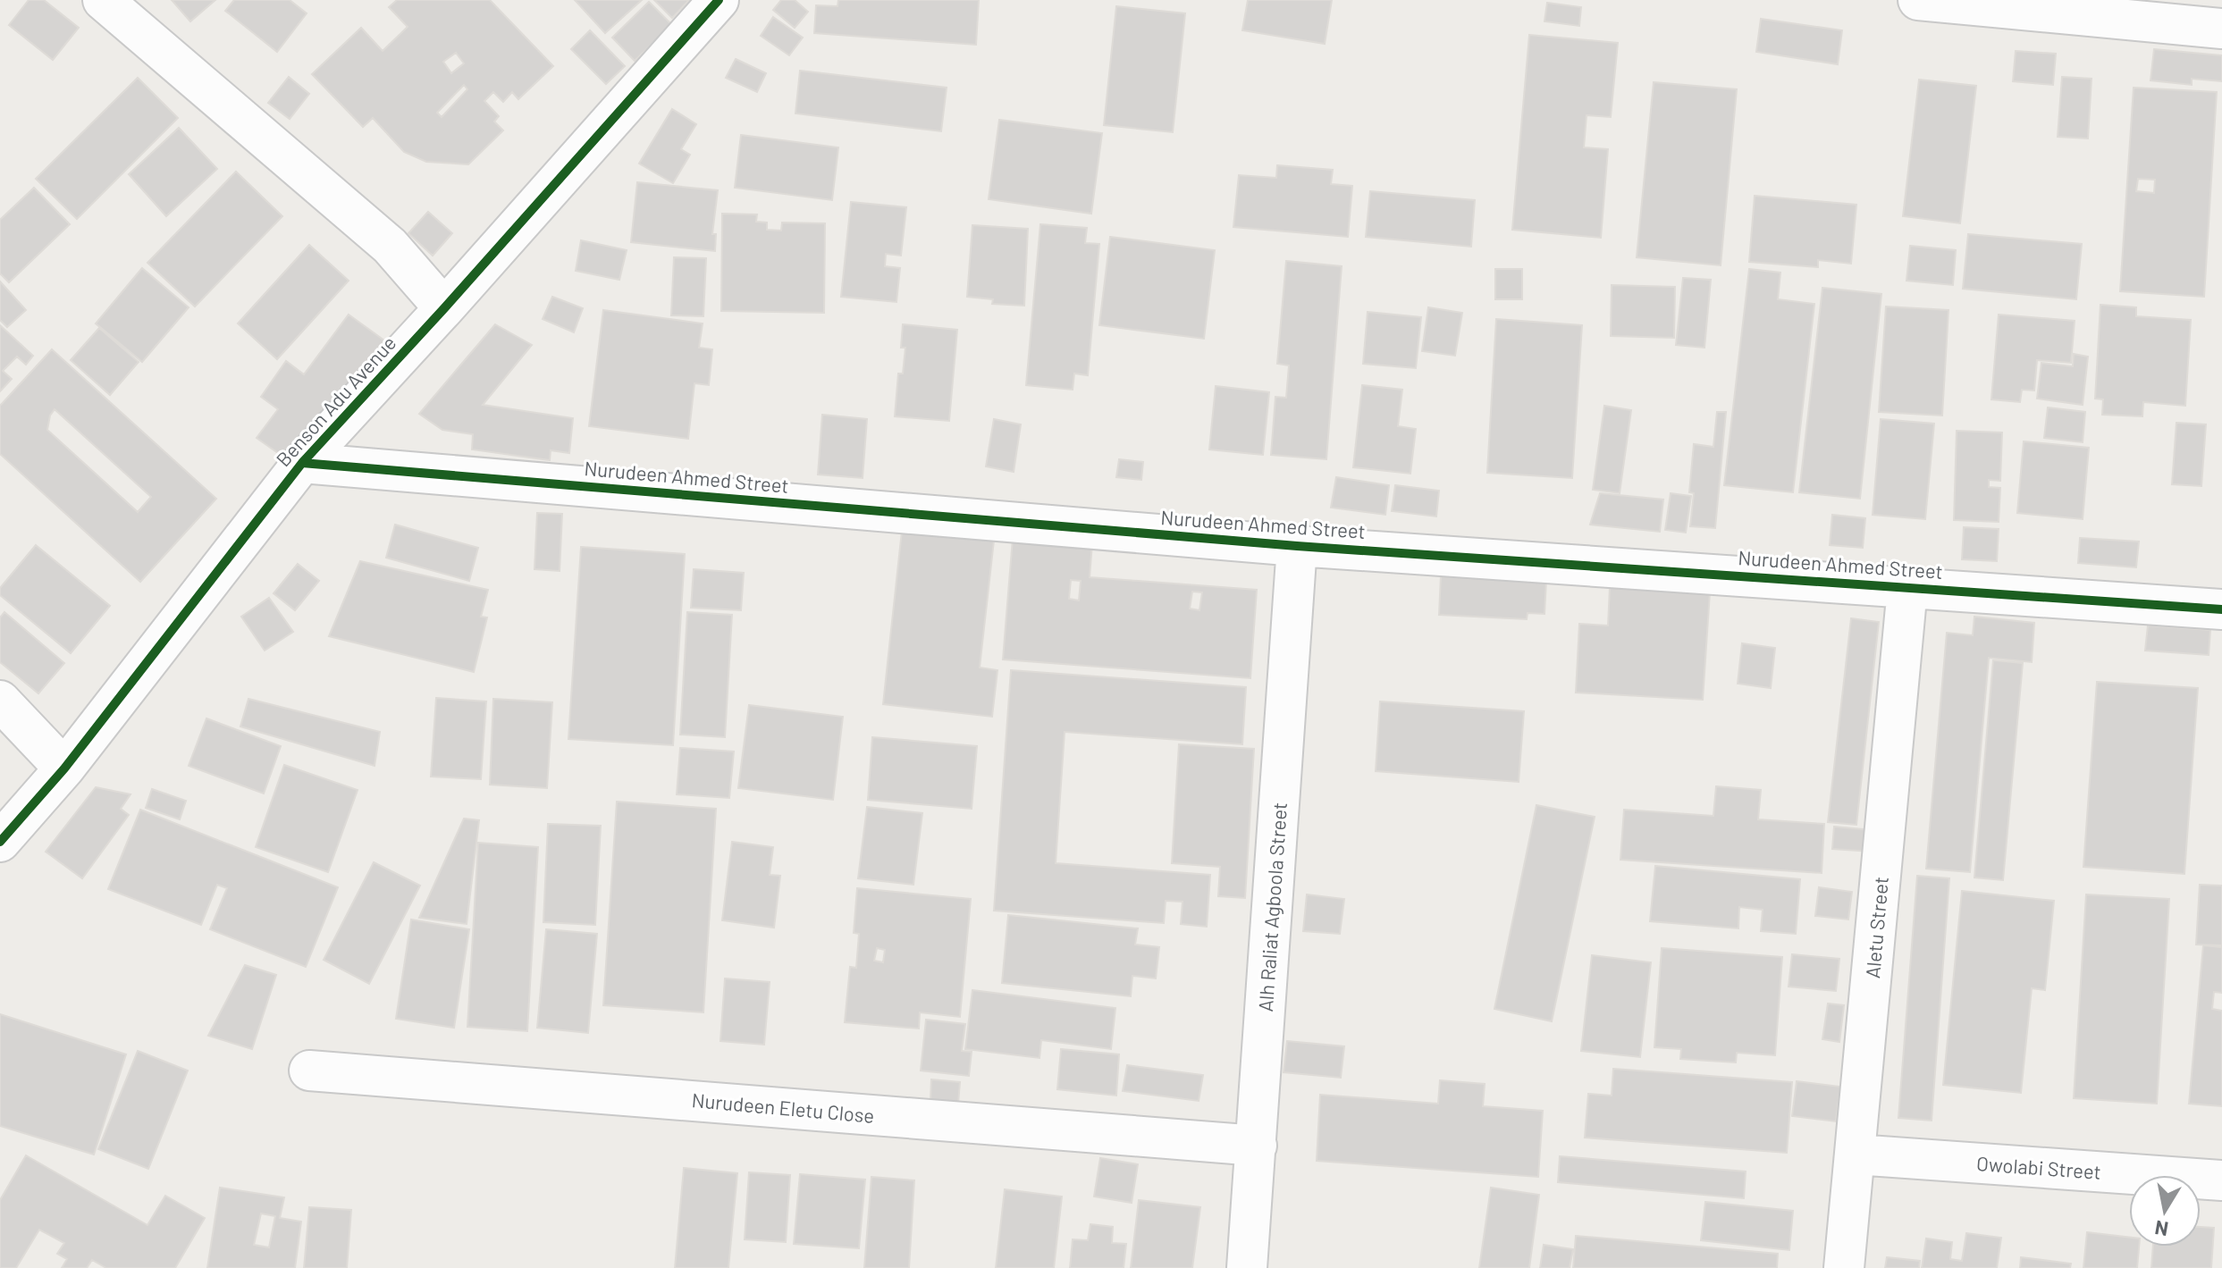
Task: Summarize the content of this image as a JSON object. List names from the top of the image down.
{
  "streets": {
    "street": [
      "Benson Adu Avenue",
      "Nurudeen Ahmed Street",
      "Alh Raliat Agboola Street",
      "Aletu Street",
      "Nurudeen Eletu Close",
      "Owolabi Street"
    ]
  },
  "crossings": [
    ["Benson Adu Avenue", "Nurudeen Ahmed Street"],
    ["Nurudeen Ahmed Street", "Alh Raliat Agboola Street"],
    ["Nurudeen Ahmed Street", "Aletu Street"],
    ["Alh Raliat Agboola Street", "Nurudeen Eletu Close"],
    ["Aletu Street", "Owolabi Street"]
  ],
  "north": "bottom"
}
